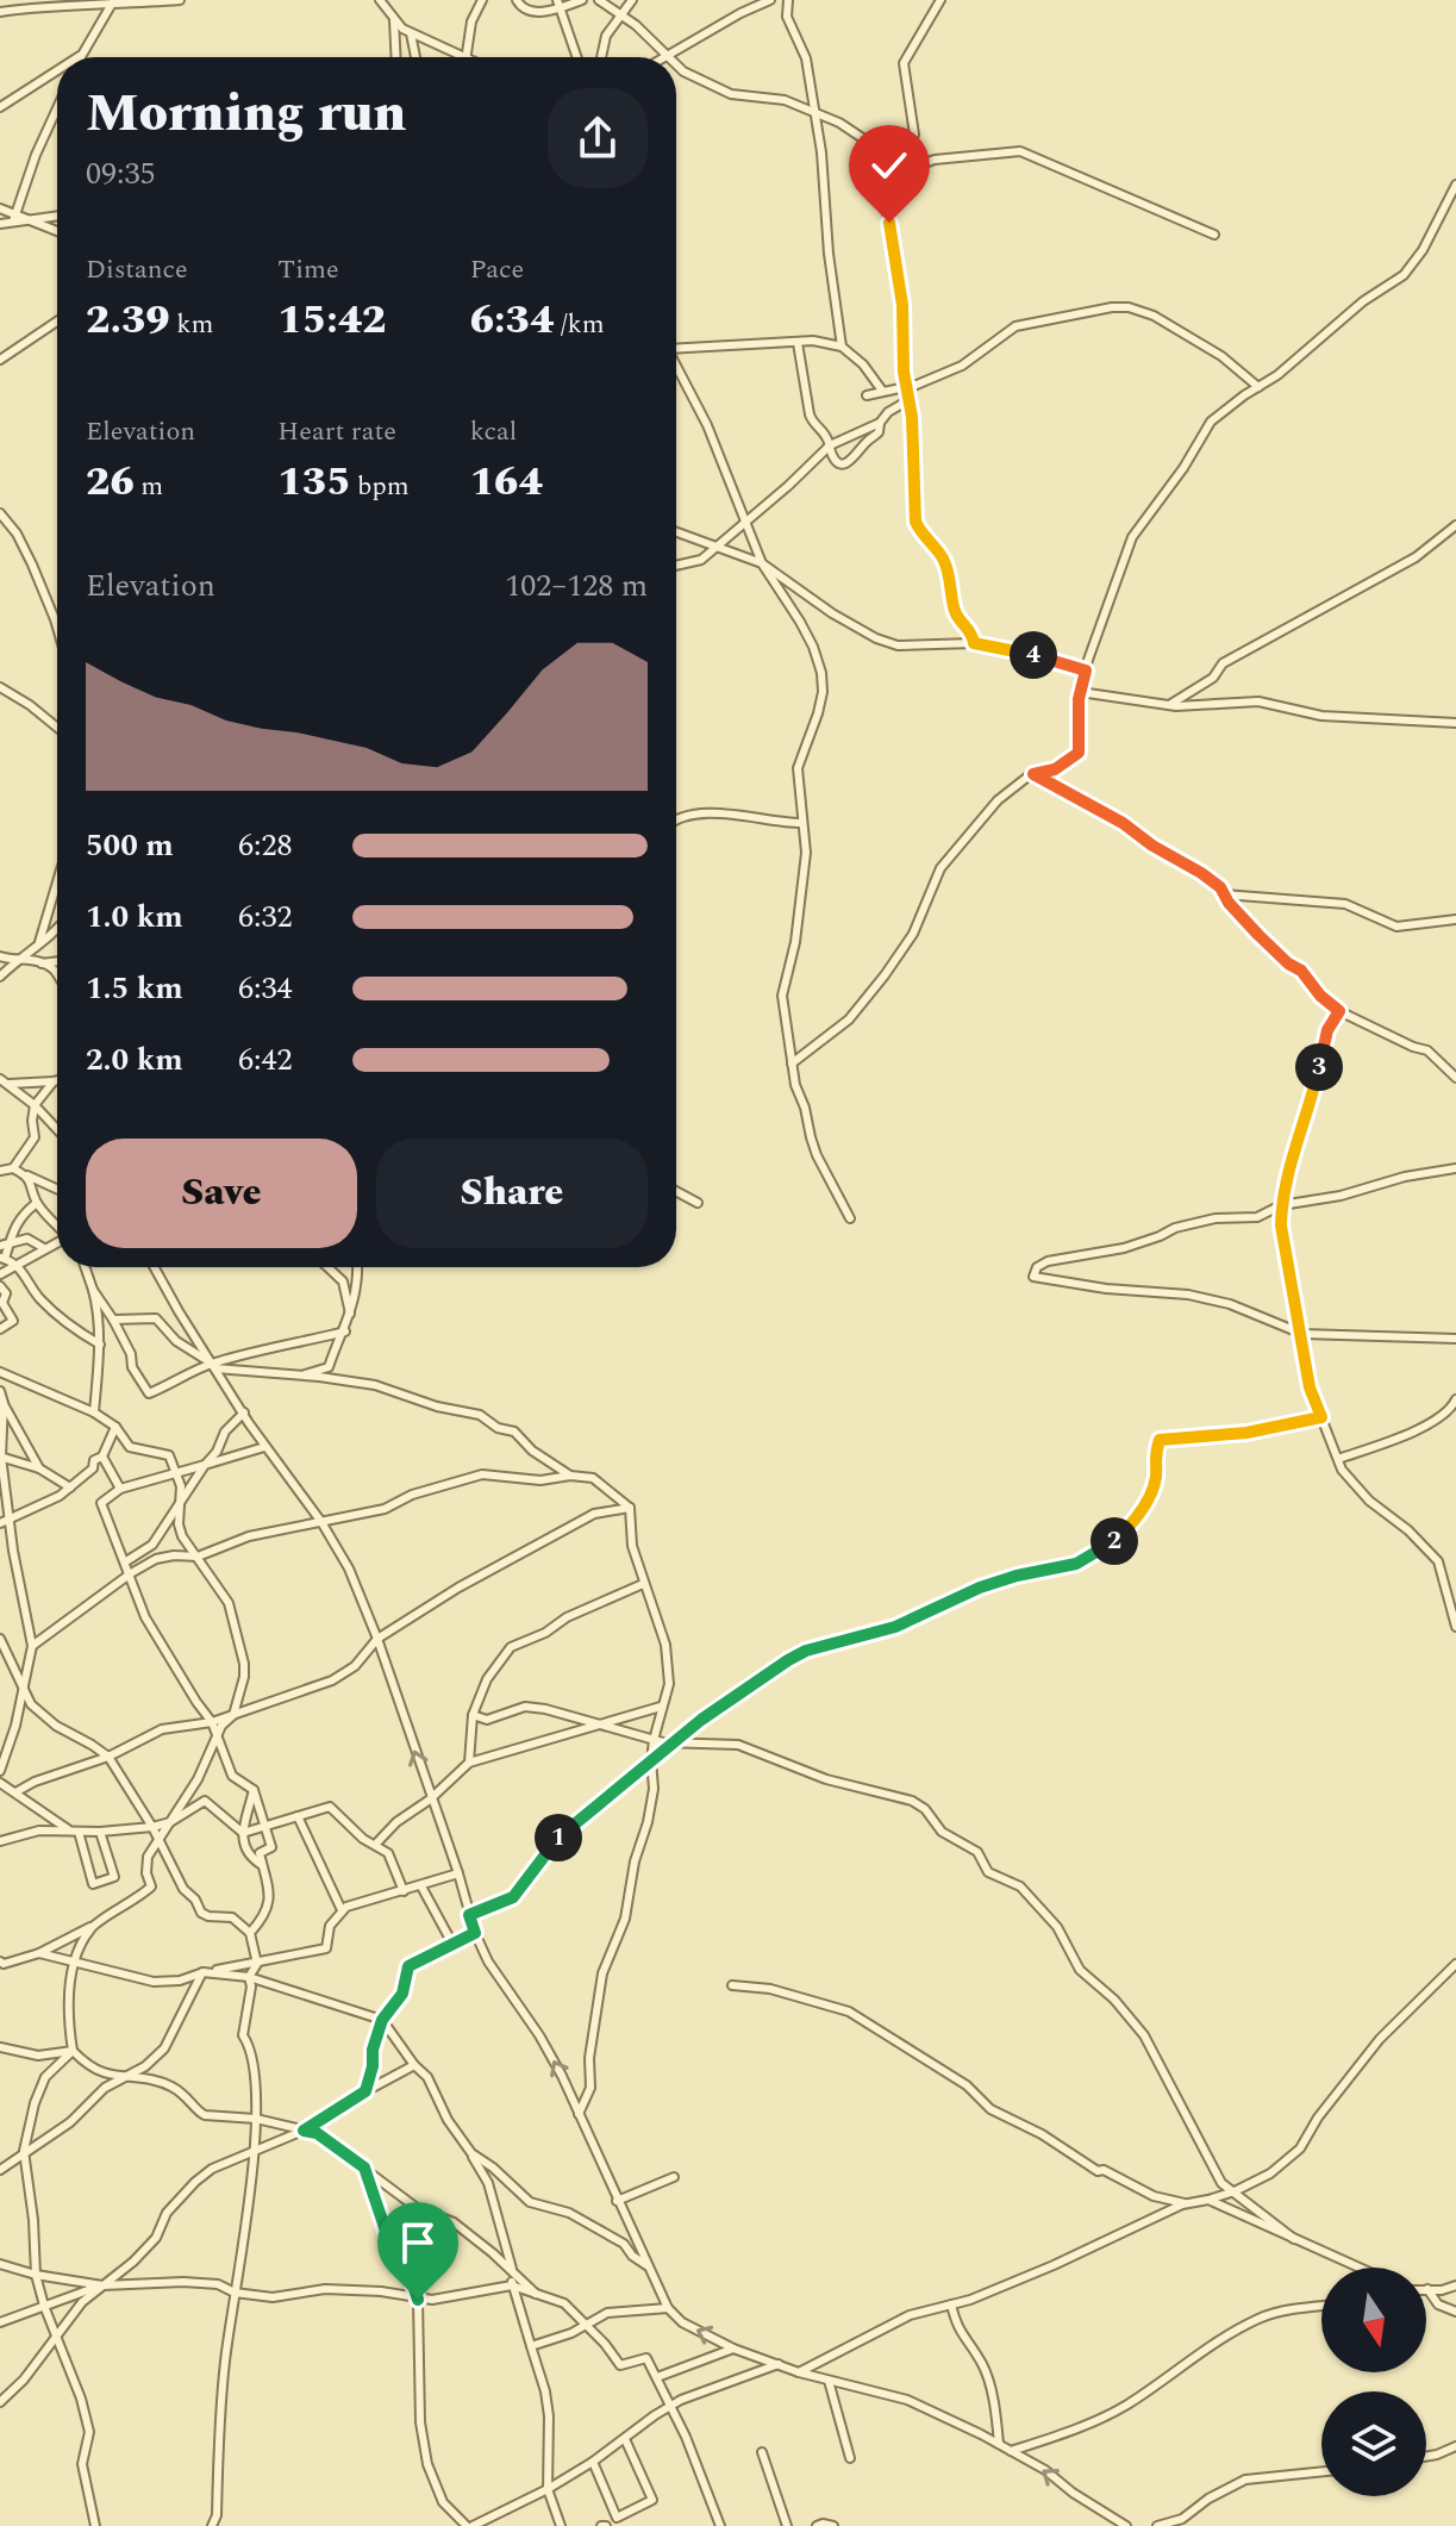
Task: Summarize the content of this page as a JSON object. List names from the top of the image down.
{
  "north": "bottom",
  "page": {
    "heading": ["Morning run", "09:35"],
    "stats": [
      ["Distance", "2.39 km"],
      ["Time", "15:42"],
      ["Pace", "6:34 /km"],
      ["Elevation", "26 m"],
      ["Heart rate", "135 bpm"],
      ["kcal", "164"]
    ],
    "chart": ["Elevation", "102–128 m"],
    "pins": [
      "4",
      "3",
      "2",
      "1"
    ],
    "list": [
      {
        "name": "500 m",
        "note": "6:28"
      },
      {
        "name": "1.0 km",
        "note": "6:32"
      },
      {
        "name": "1.5 km",
        "note": "6:34"
      },
      {
        "name": "2.0 km",
        "note": "6:42"
      }
    ],
    "buttons": ["Save", "Share"]
  }
}
